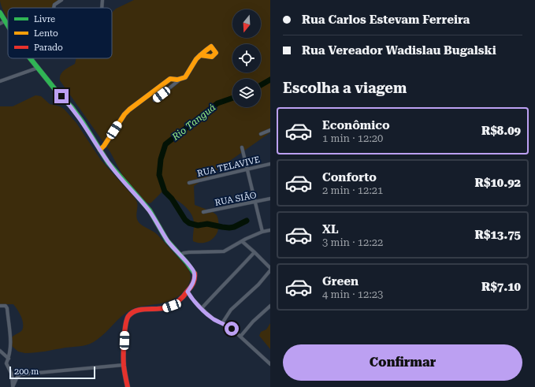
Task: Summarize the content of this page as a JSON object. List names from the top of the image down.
{
  "streets": {
    "street": ["RUA TELAVIVE", "RUA SIÃO"]
  },
  "water": ["Rio Tanguá"],
  "legend": ["Livre", "Lento", "Parado"],
  "scale_bar": "200 m",
  "north": "bottom",
  "page": {
    "banner": ["Rua Carlos Estevam Ferreira", "Rua Vereador Wadislau Bugalski"],
    "heading": "Escolha a viagem",
    "list": [
      {
        "name": "Econômico",
        "note": "1 min · 12:20",
        "value": "R$8.09"
      },
      {
        "name": "Conforto",
        "note": "2 min · 12:21",
        "value": "R$10.92"
      },
      {
        "name": "XL",
        "note": "3 min · 12:22",
        "value": "R$13.75"
      },
      {
        "name": "Green",
        "note": "4 min · 12:23",
        "value": "R$7.10"
      }
    ],
    "buttons": "Confirmar",
    "scale": "200 m"
  }
}
